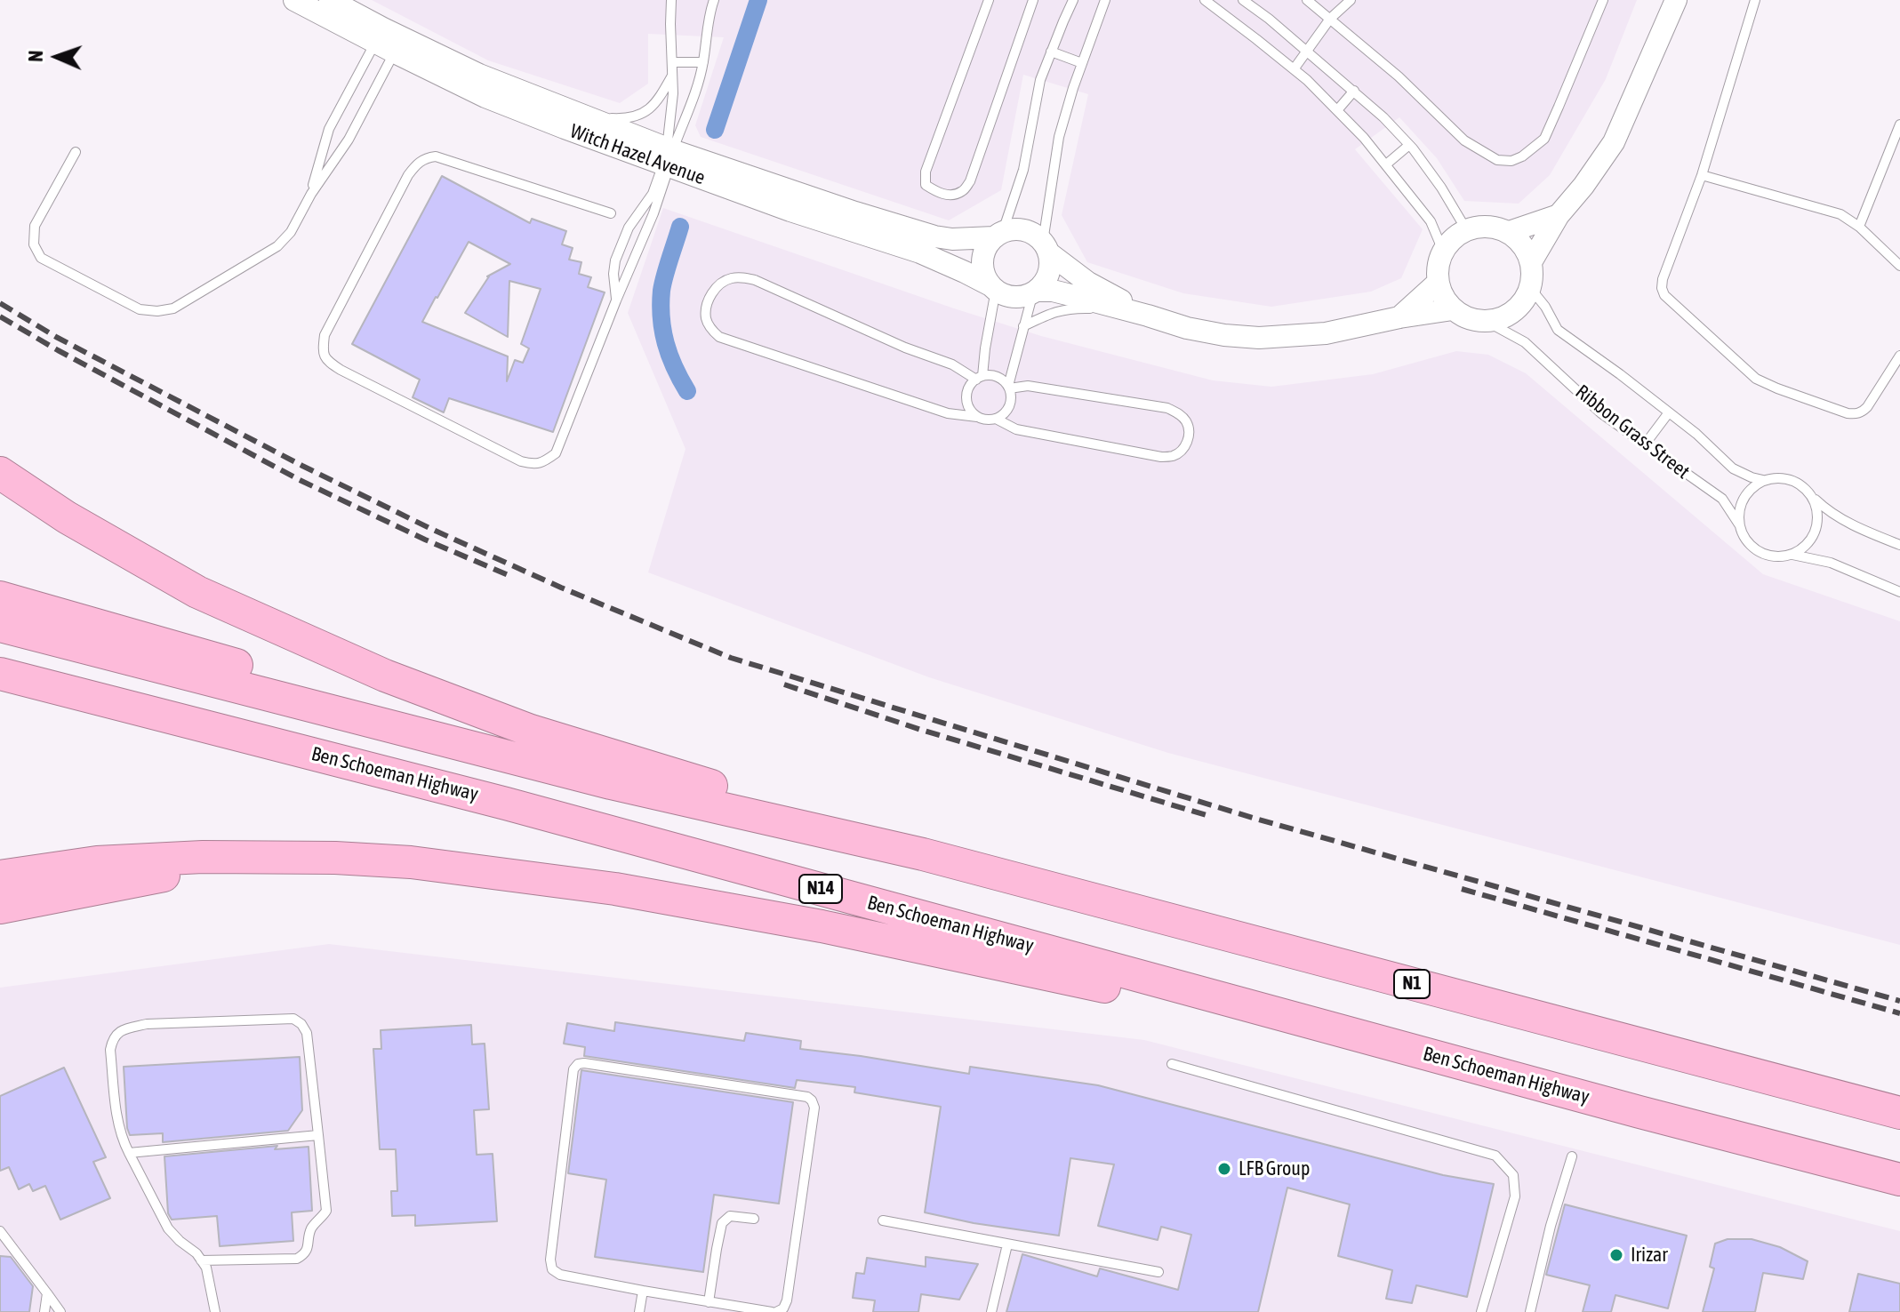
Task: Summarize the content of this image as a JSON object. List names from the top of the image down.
{
  "streets": {
    "highway": ["Ben Schoeman Highway", "N14", "N1"],
    "street": ["Witch Hazel Avenue"],
    "lane": ["Ribbon Grass Street"]
  },
  "places": ["LFB Group", "Irizar"],
  "north": "left"
}
